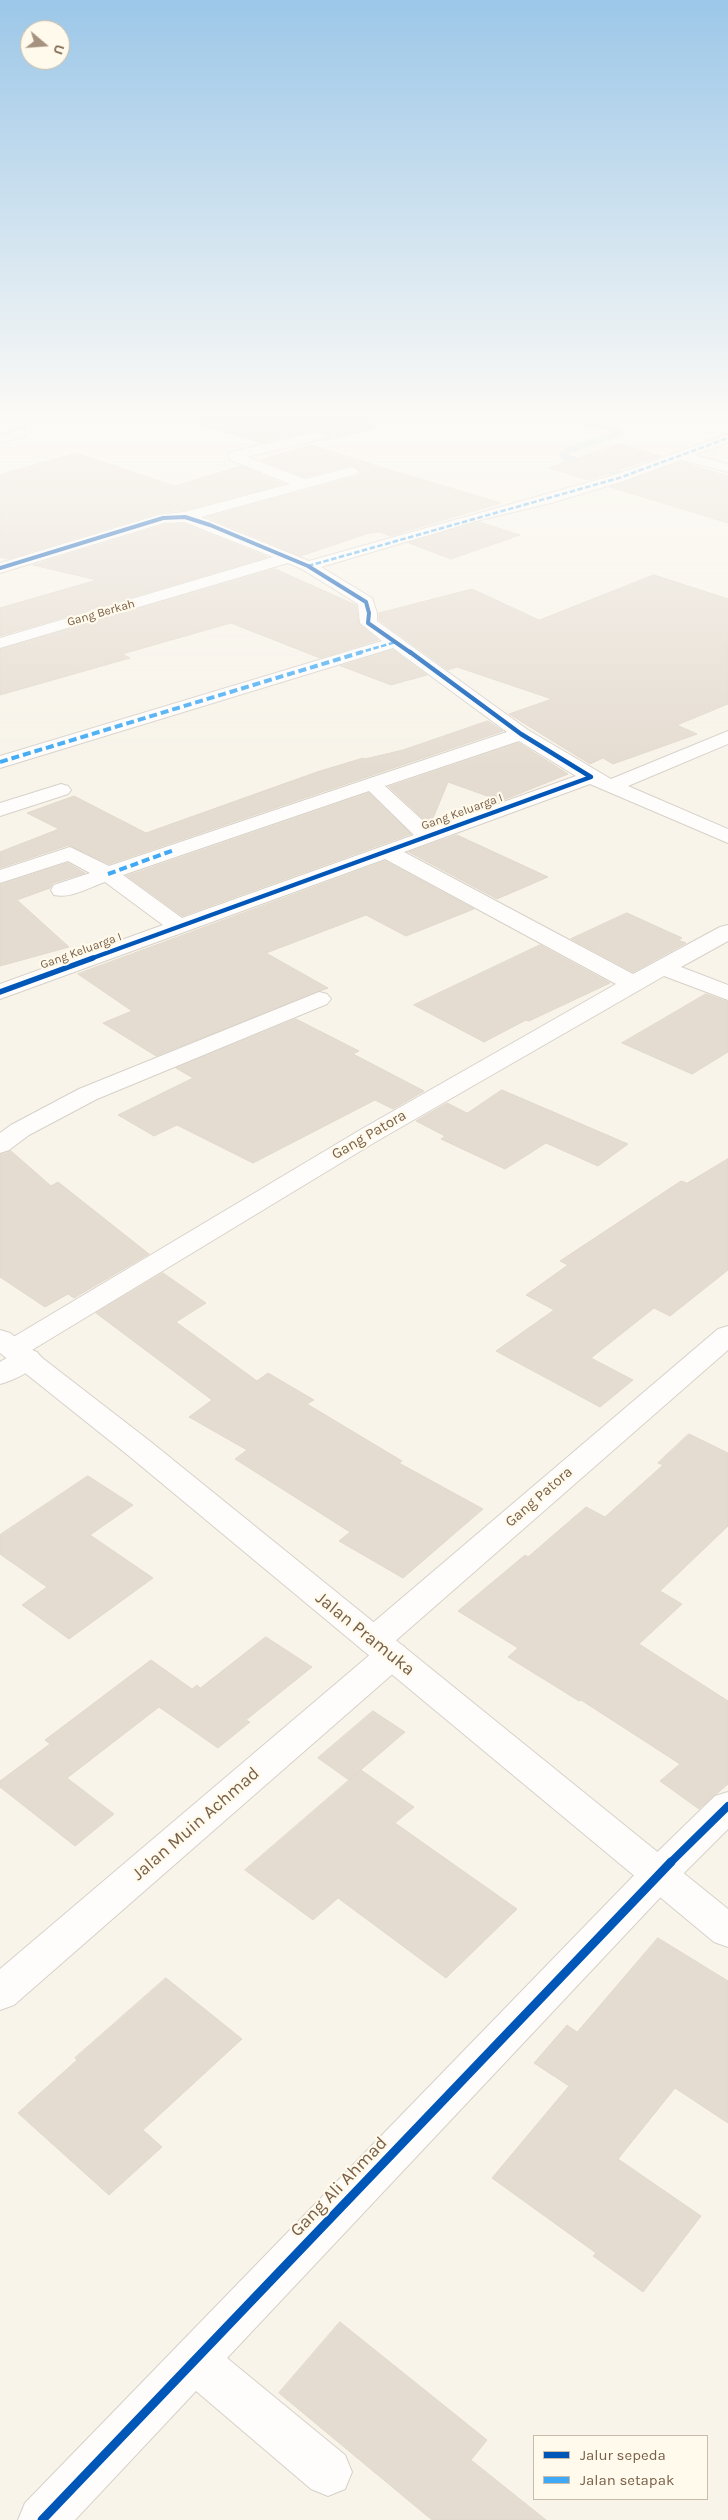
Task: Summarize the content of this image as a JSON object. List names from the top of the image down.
{
  "streets": {
    "street": [
      "Gang Berkah",
      "Gang Keluarga I",
      "Gang Patora",
      "Jalan Pramuka",
      "Jalan Muin Achmad",
      "Gang Ali Ahmad"
    ]
  },
  "crossings": [
    ["Gang Patora", "Jalan Pramuka"],
    ["Gang Patora", "Jalan Muin Achmad"],
    ["Jalan Pramuka", "Jalan Muin Achmad"],
    ["Jalan Pramuka", "Gang Ali Ahmad"]
  ],
  "legend": ["Jalur sepeda", "Jalan setapak"],
  "north": "right"
}
